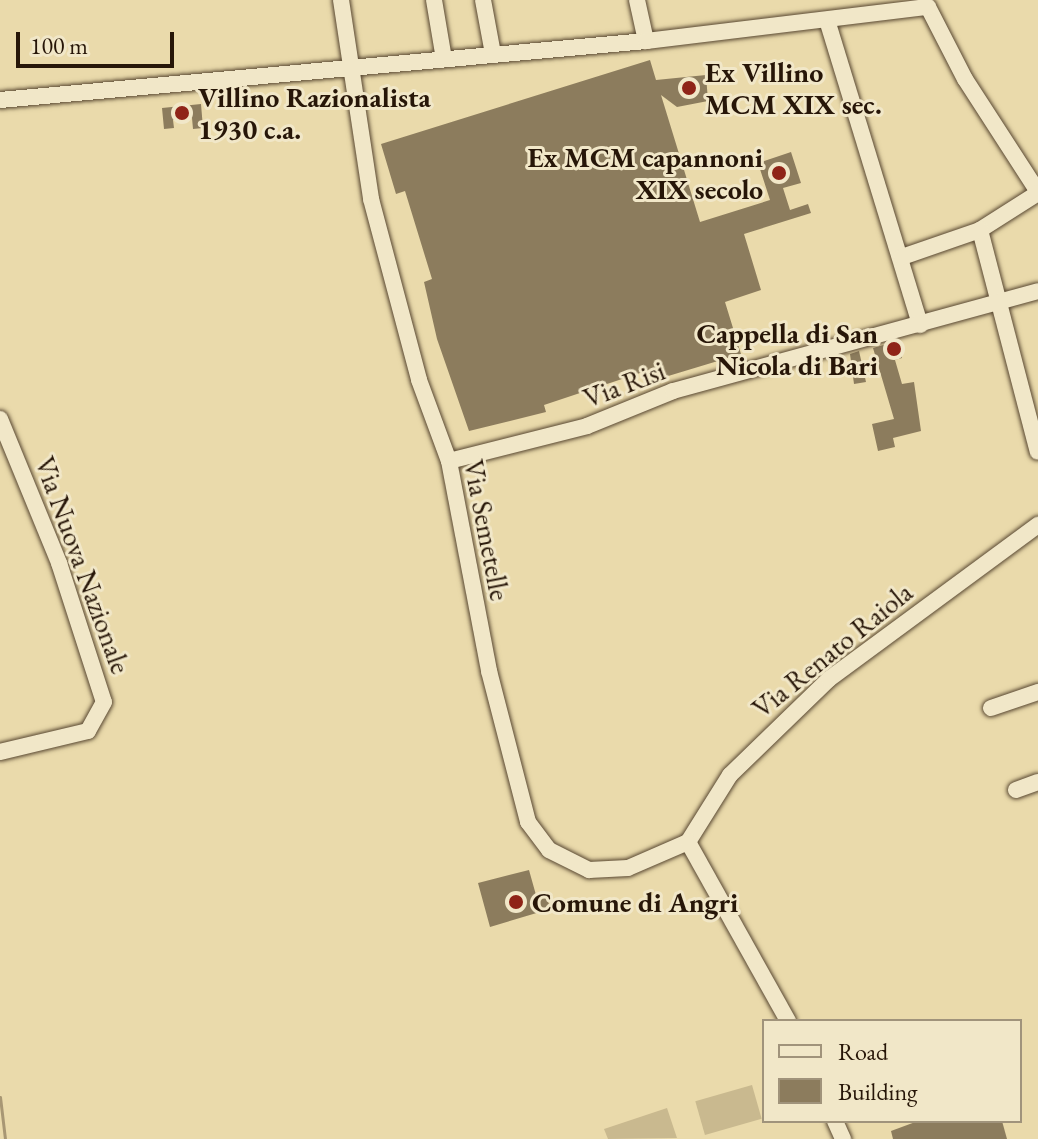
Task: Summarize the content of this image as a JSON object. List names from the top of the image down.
{
  "streets": {
    "street": [
      "Via Risi",
      "Via Semetelle",
      "Via Nuova Nazionale",
      "Via Renato Raiola"
    ]
  },
  "crossings": [
    ["Via Risi", "Via Semetelle"],
    ["Via Semetelle", "Via Renato Raiola"]
  ],
  "places": [
    "Ex Villino MCM XIX sec.",
    "Villino Razionalista 1930 c.a.",
    "Ex MCM capannoni XIX secolo",
    "Cappella di San Nicola di Bari",
    "Comune di Angri"
  ],
  "legend": ["Road", "Building"],
  "scale_bar": "100 m"
}
